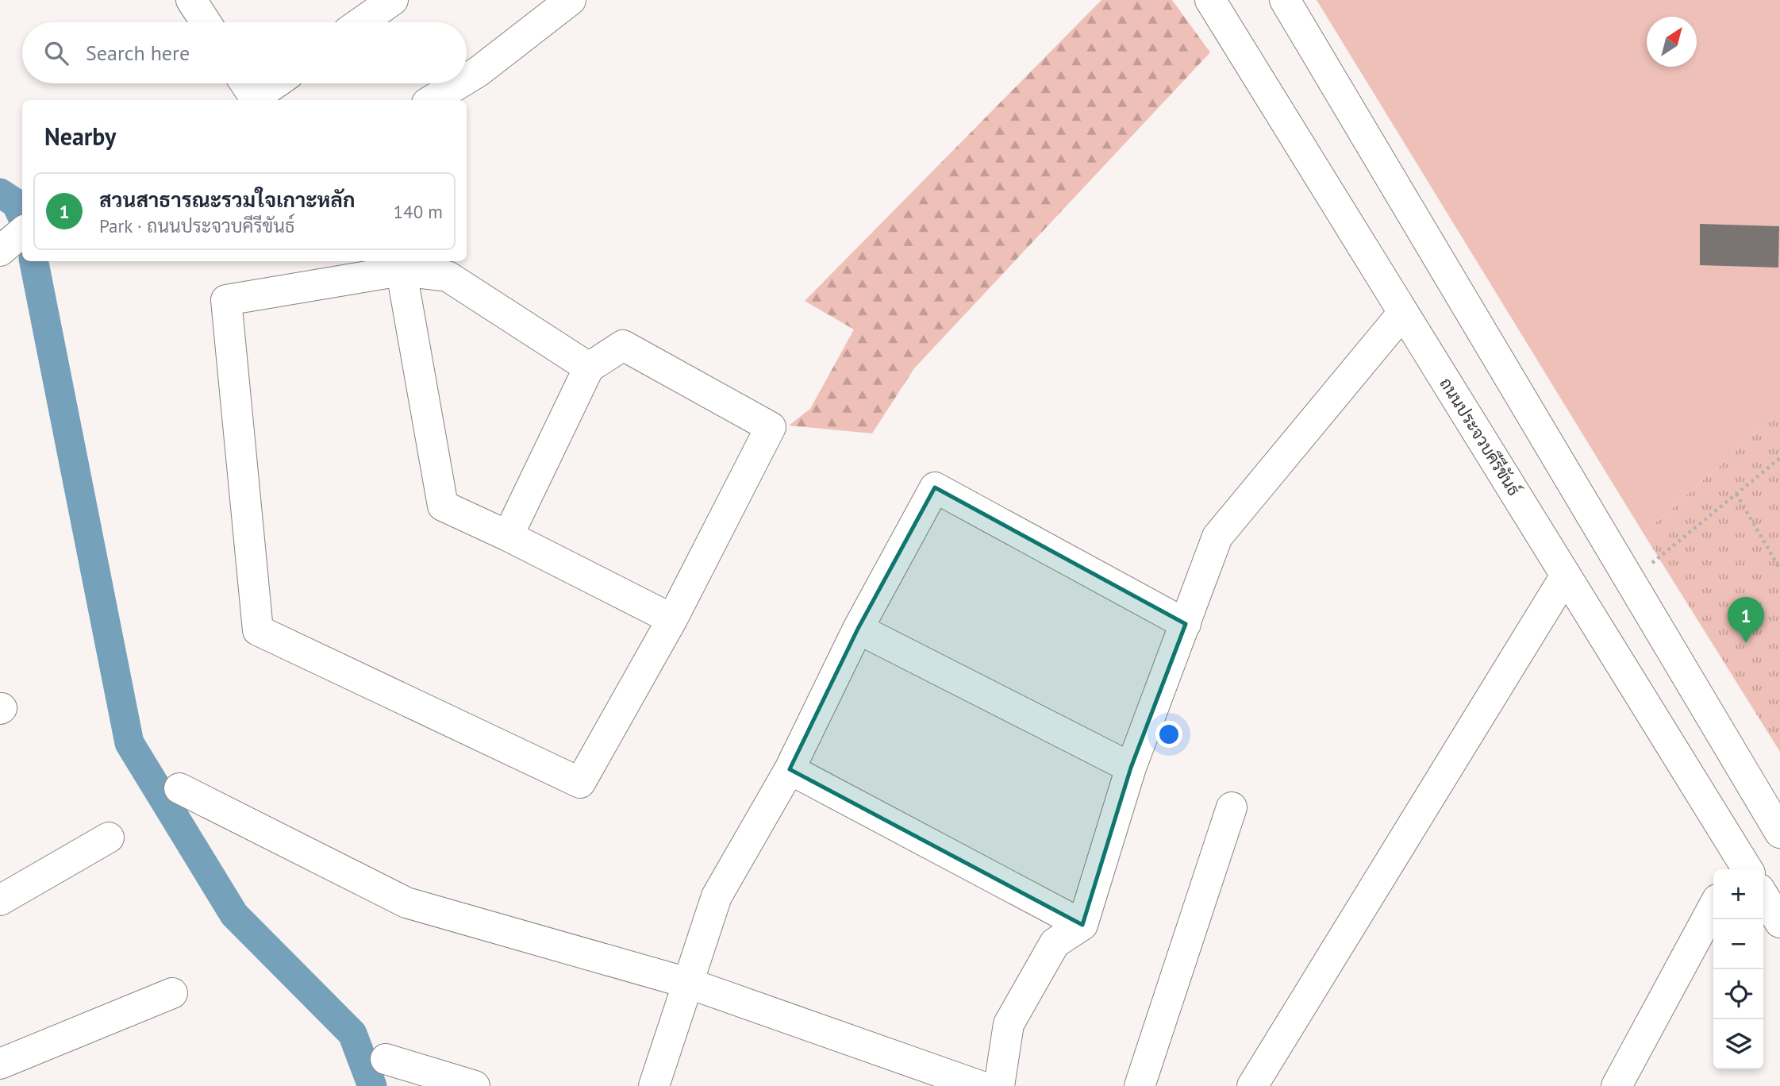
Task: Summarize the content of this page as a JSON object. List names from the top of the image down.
{
  "streets": {
    "street": ["ถนนประจวบคีรีขันธ์"]
  },
  "north": "top right",
  "page": {
    "search": "Search here",
    "heading": "Nearby",
    "list": [
      {
        "mark": "1",
        "name": "สวนสาธารณะรวมใจเกาะหลัก",
        "note": "Park · ถนนประจวบคีรีขันธ์",
        "value": "140 m"
      }
    ],
    "pins": "1",
    "map_buttons": ["+", "−"]
  }
}
